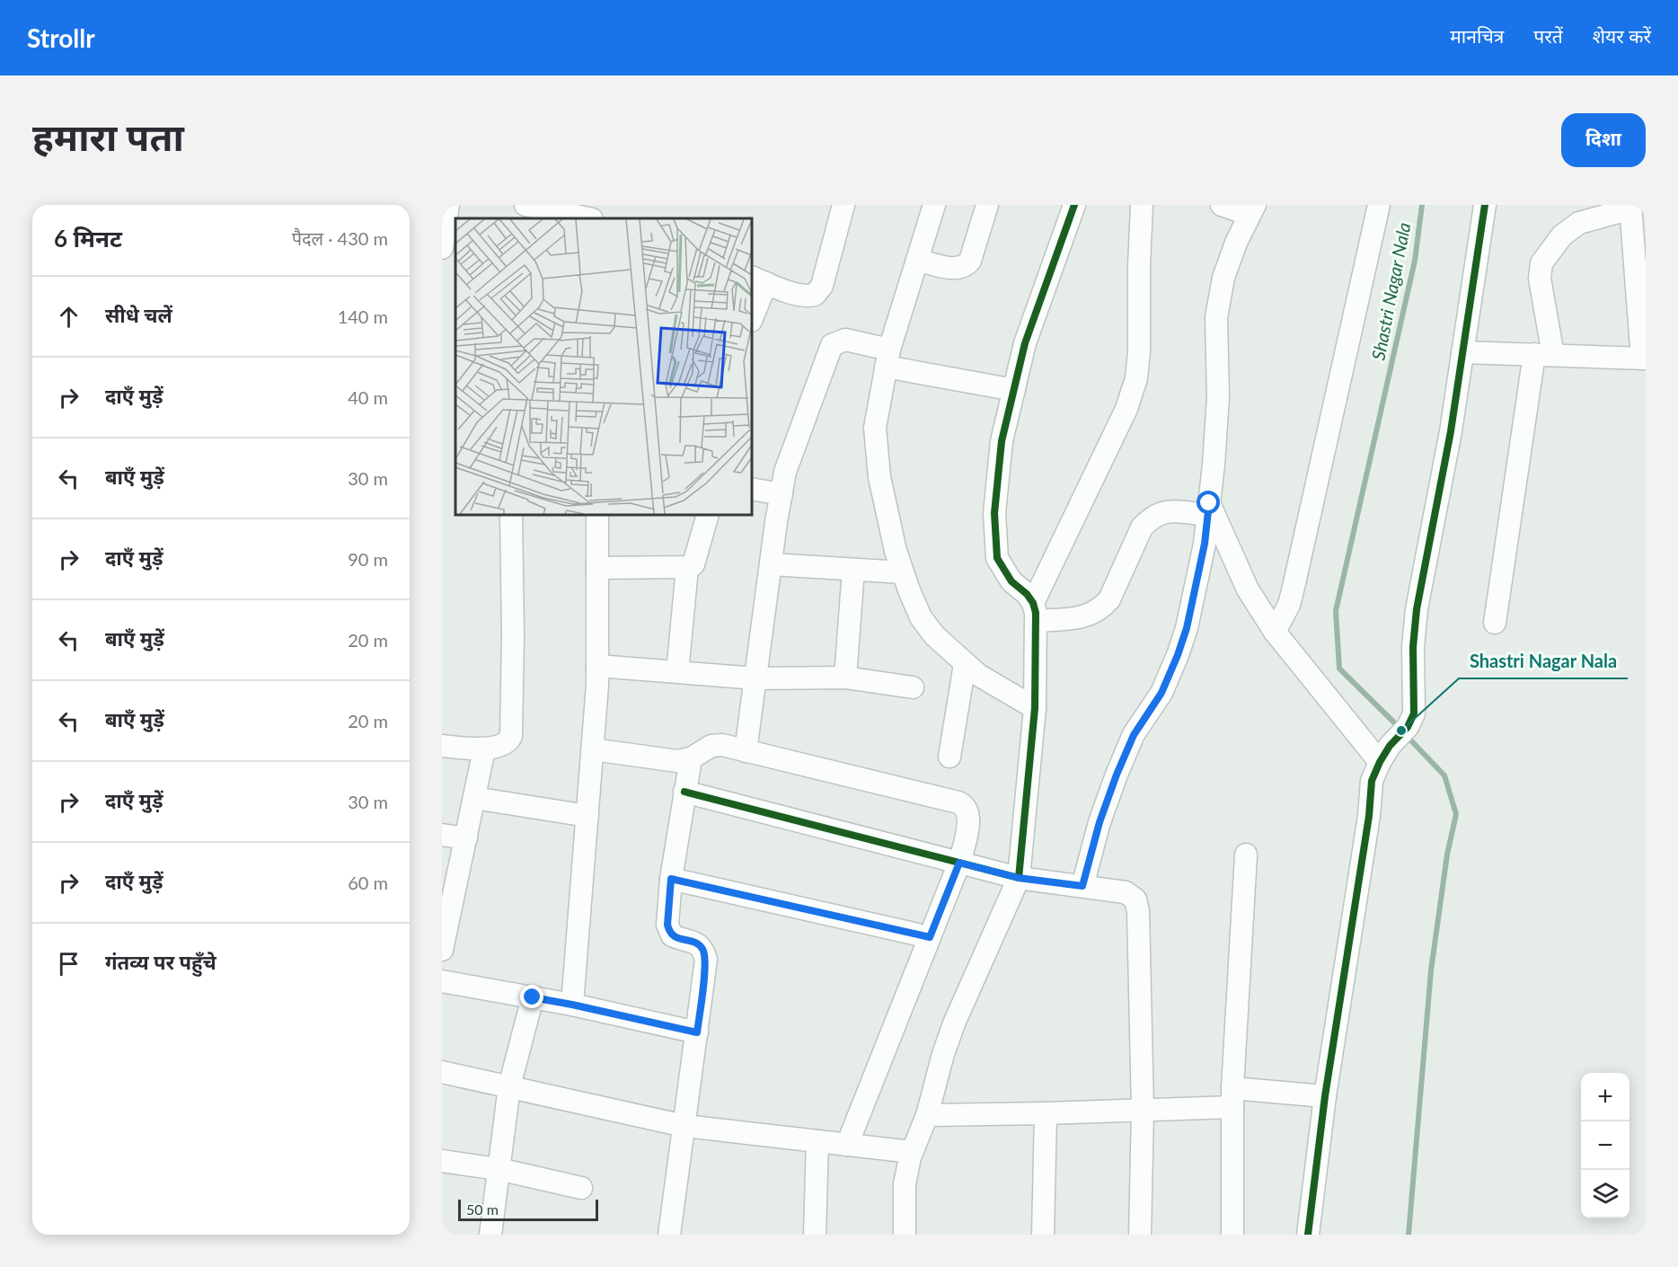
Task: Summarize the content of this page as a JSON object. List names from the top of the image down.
{
  "water": ["Shastri Nagar Nala"],
  "places": ["Shastri Nagar Nala"],
  "scale_bar": "50 m",
  "page": {
    "header": "Strollr",
    "nav": ["मानचित्र", "परतें", "शेयर करें"],
    "buttons": "दिशा",
    "title": "हमारा पता",
    "heading": ["6 मिनट", "पैदल · 430 m"],
    "list": [
      ["सीधे चलें", "140 m"],
      ["दाएँ मुड़ें", "40 m"],
      ["बाएँ मुड़ें", "30 m"],
      ["दाएँ मुड़ें", "90 m"],
      ["बाएँ मुड़ें", "20 m"],
      ["बाएँ मुड़ें", "20 m"],
      ["दाएँ मुड़ें", "30 m"],
      ["दाएँ मुड़ें", "60 m"],
      "गंतव्य पर पहुँचे"
    ],
    "map_buttons": ["+", "−"],
    "scale": "50 m"
  }
}
